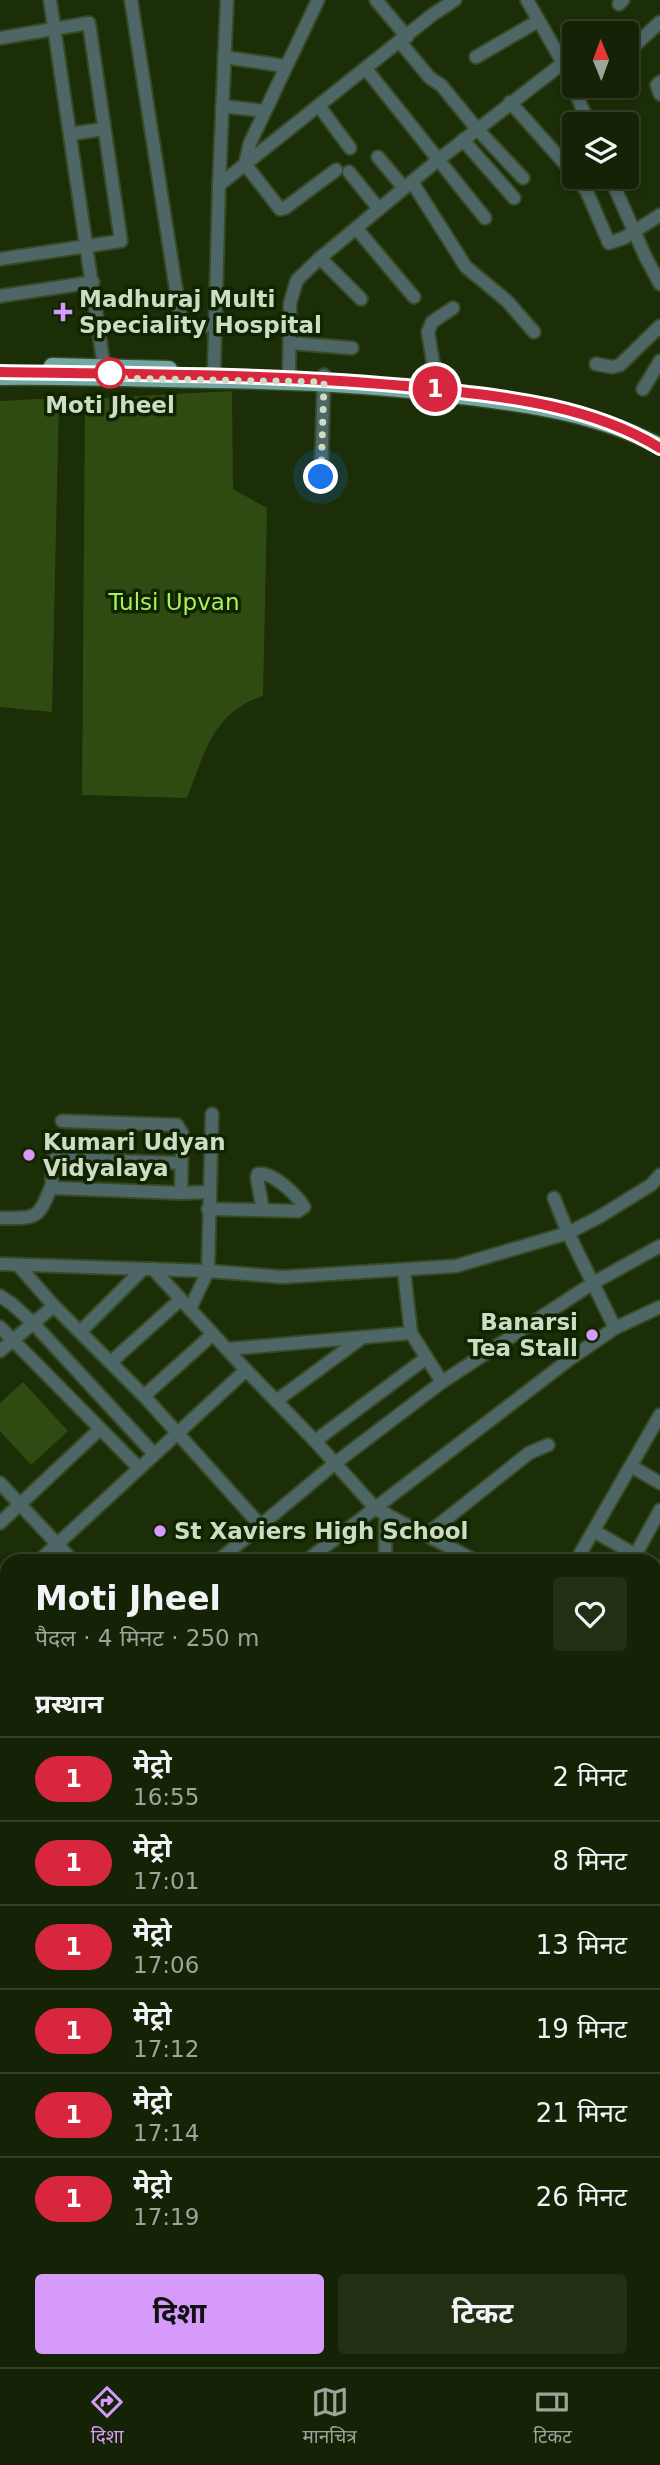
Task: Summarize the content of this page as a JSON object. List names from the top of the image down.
{
  "parks": ["Tulsi Upvan"],
  "places": {
    "health": ["Madhuraj Multi Speciality Hospital"],
    "other": [
      "Moti Jheel",
      "Kumari Udyan Vidyalaya",
      "Banarsi Tea Stall",
      "St Xaviers High School"
    ]
  },
  "lines": ["metro line 1"],
  "north": "top",
  "page": {
    "on_map": "1",
    "heading": [
      ["Moti Jheel", "पैदल · 4 मिनट · 250 m"],
      "प्रस्थान"
    ],
    "list": [
      {
        "mark": "1",
        "name": "मेट्रो",
        "note": "16:55",
        "value": "2 मिनट"
      },
      {
        "mark": "1",
        "name": "मेट्रो",
        "note": "17:01",
        "value": "8 मिनट"
      },
      {
        "mark": "1",
        "name": "मेट्रो",
        "note": "17:06",
        "value": "13 मिनट"
      },
      {
        "mark": "1",
        "name": "मेट्रो",
        "note": "17:12",
        "value": "19 मिनट"
      },
      {
        "mark": "1",
        "name": "मेट्रो",
        "note": "17:14",
        "value": "21 मिनट"
      },
      {
        "mark": "1",
        "name": "मेट्रो",
        "note": "17:19",
        "value": "26 मिनट"
      }
    ],
    "buttons": ["दिशा", "टिकट"],
    "tabs": ["दिशा", "मानचित्र", "टिकट"]
  }
}
